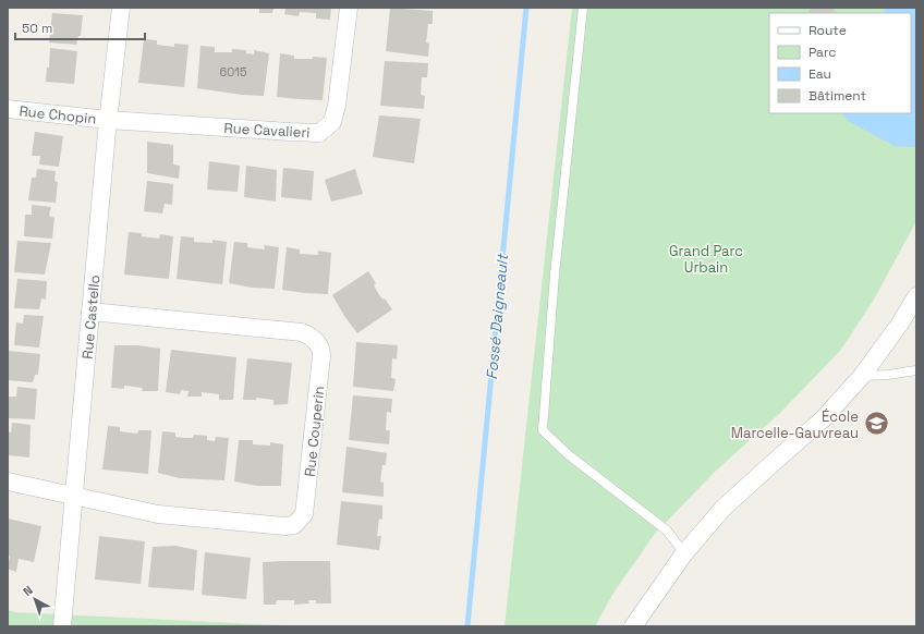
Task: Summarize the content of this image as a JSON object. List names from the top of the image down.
{
  "streets": {
    "street": [
      "Rue Chopin",
      "Rue Cavalieri",
      "Rue Castello",
      "Rue Couperin"
    ]
  },
  "crossings": [
    ["Rue Chopin", "Rue Cavalieri"],
    ["Rue Chopin", "Rue Castello"],
    ["Rue Cavalieri", "Rue Castello"],
    ["Rue Castello", "Rue Couperin"]
  ],
  "water": ["Fossé Daigneault"],
  "parks": ["Grand Parc Urbain"],
  "places": {
    "school or university": ["École Marcelle-Gauvreau"]
  },
  "house_numbers": ["6015"],
  "legend": [
    "Route",
    "Parc",
    "Eau",
    "Bâtiment"
  ],
  "scale_bar": "50 m",
  "north": "top left"
}
